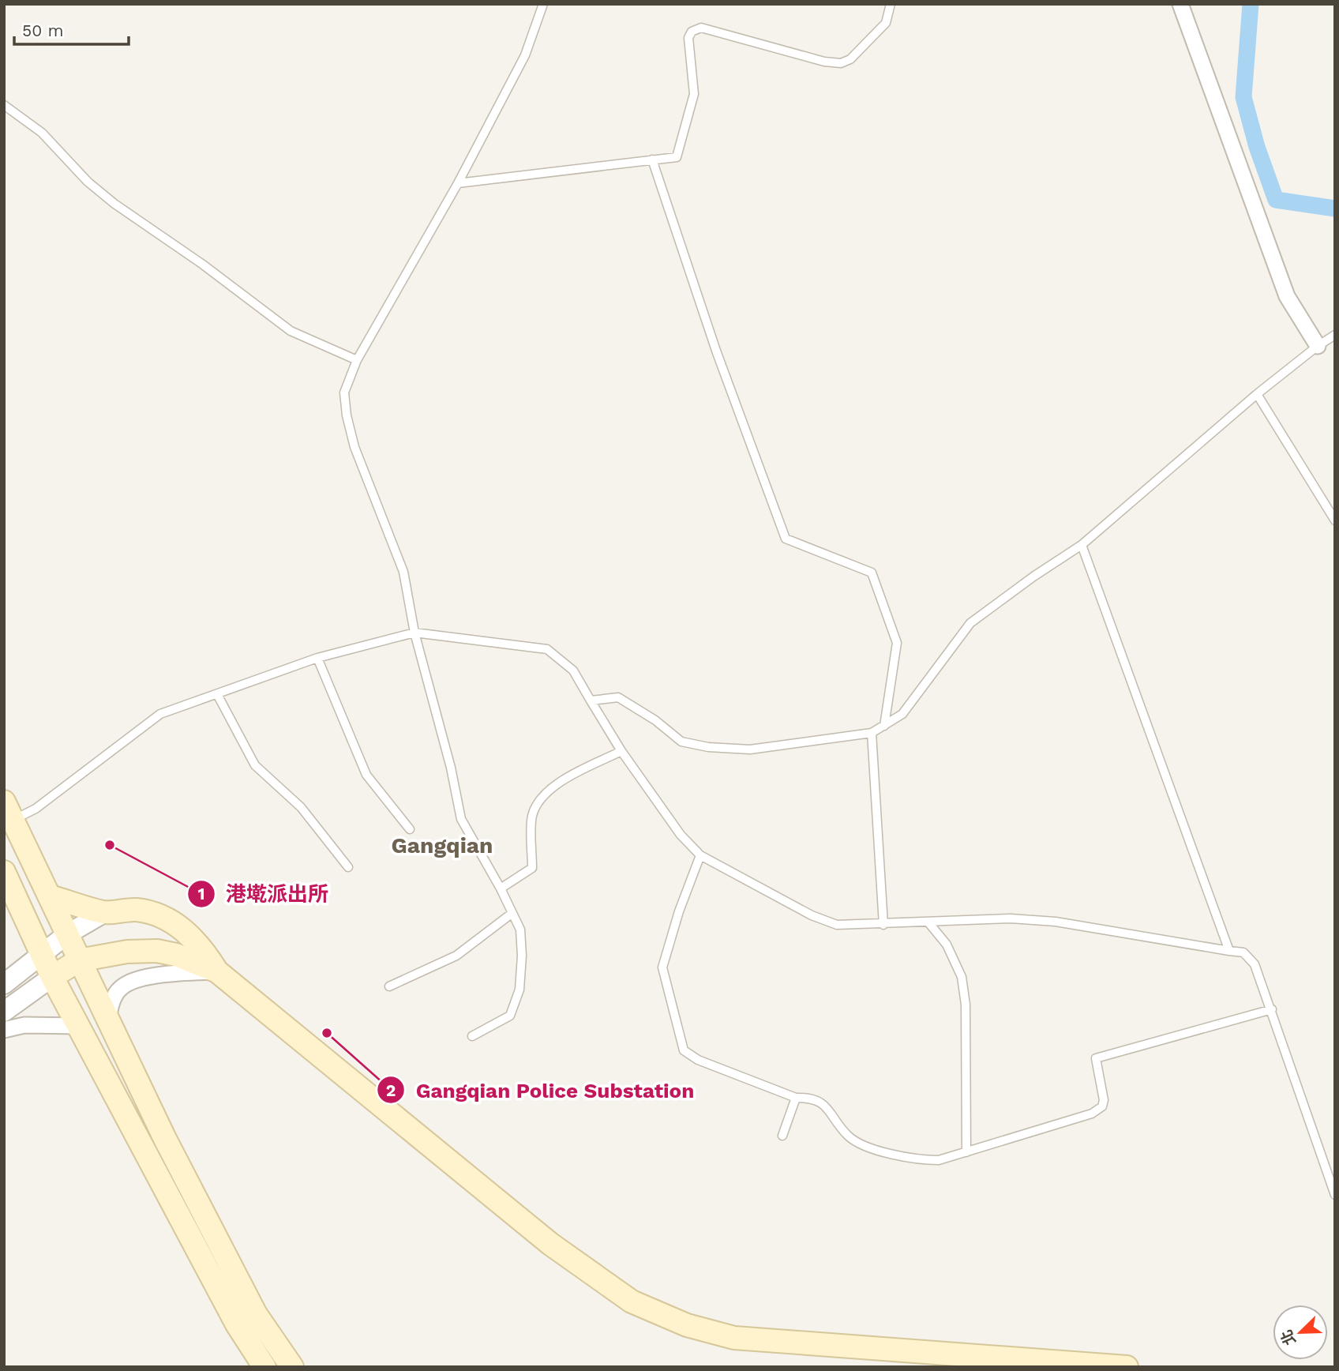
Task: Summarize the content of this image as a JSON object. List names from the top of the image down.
{
  "districts": ["Gangqian"],
  "places": ["港墘派出所", "Gangqian Police Substation"],
  "scale_bar": "50 m",
  "north": "bottom left"
}
